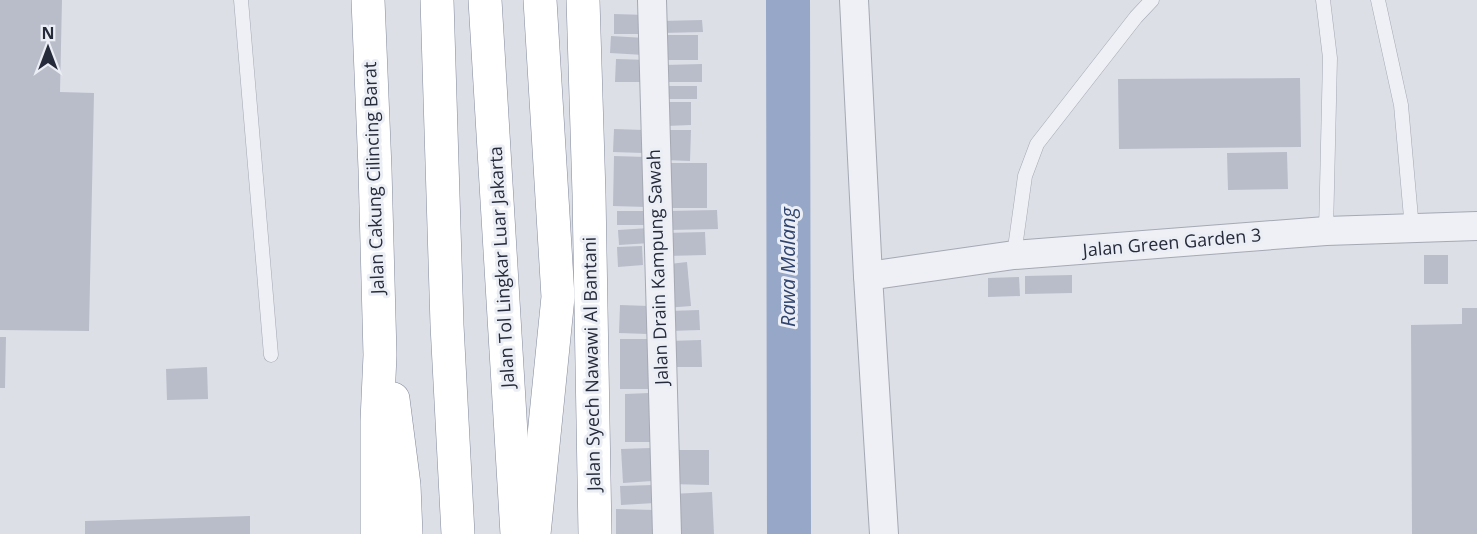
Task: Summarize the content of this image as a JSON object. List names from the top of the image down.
{
  "streets": {
    "highway": ["Jalan Cakung Cilincing Barat", "Jalan Tol Lingkar Luar Jakarta", "Jalan Syech Nawawi Al Bantani"],
    "street": ["Jalan Green Garden 3", "Jalan Drain Kampung Sawah"]
  },
  "water": ["Rawa Malang"],
  "north": "top"
}
